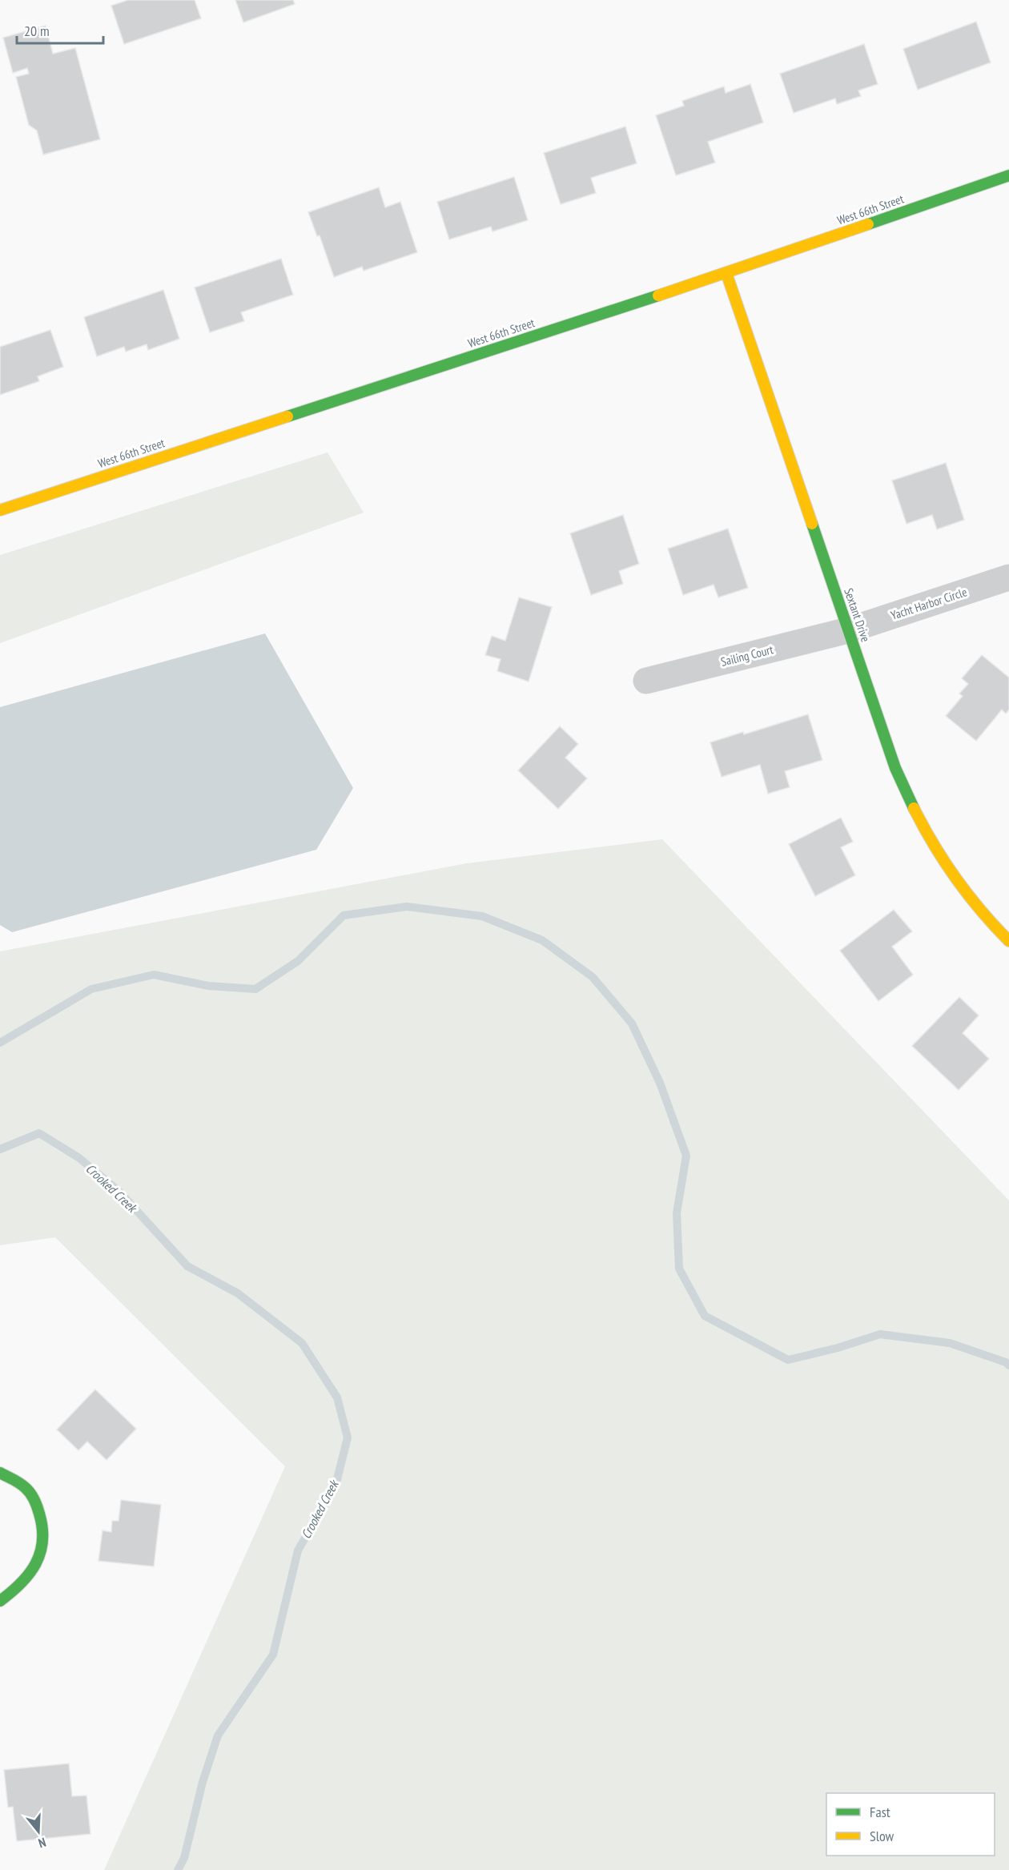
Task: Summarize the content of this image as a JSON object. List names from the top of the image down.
{
  "streets": {
    "street": [
      "West 66th Street",
      "Yacht Harbor Circle",
      "Sextant Drive",
      "Sailing Court"
    ]
  },
  "crossings": [
    ["West 66th Street", "Sextant Drive"],
    ["Yacht Harbor Circle", "Sextant Drive"],
    ["Yacht Harbor Circle", "Sailing Court"],
    ["Sextant Drive", "Sailing Court"]
  ],
  "water": ["Crooked Creek"],
  "legend": ["Fast", "Slow"],
  "scale_bar": "20 m",
  "north": "bottom"
}
